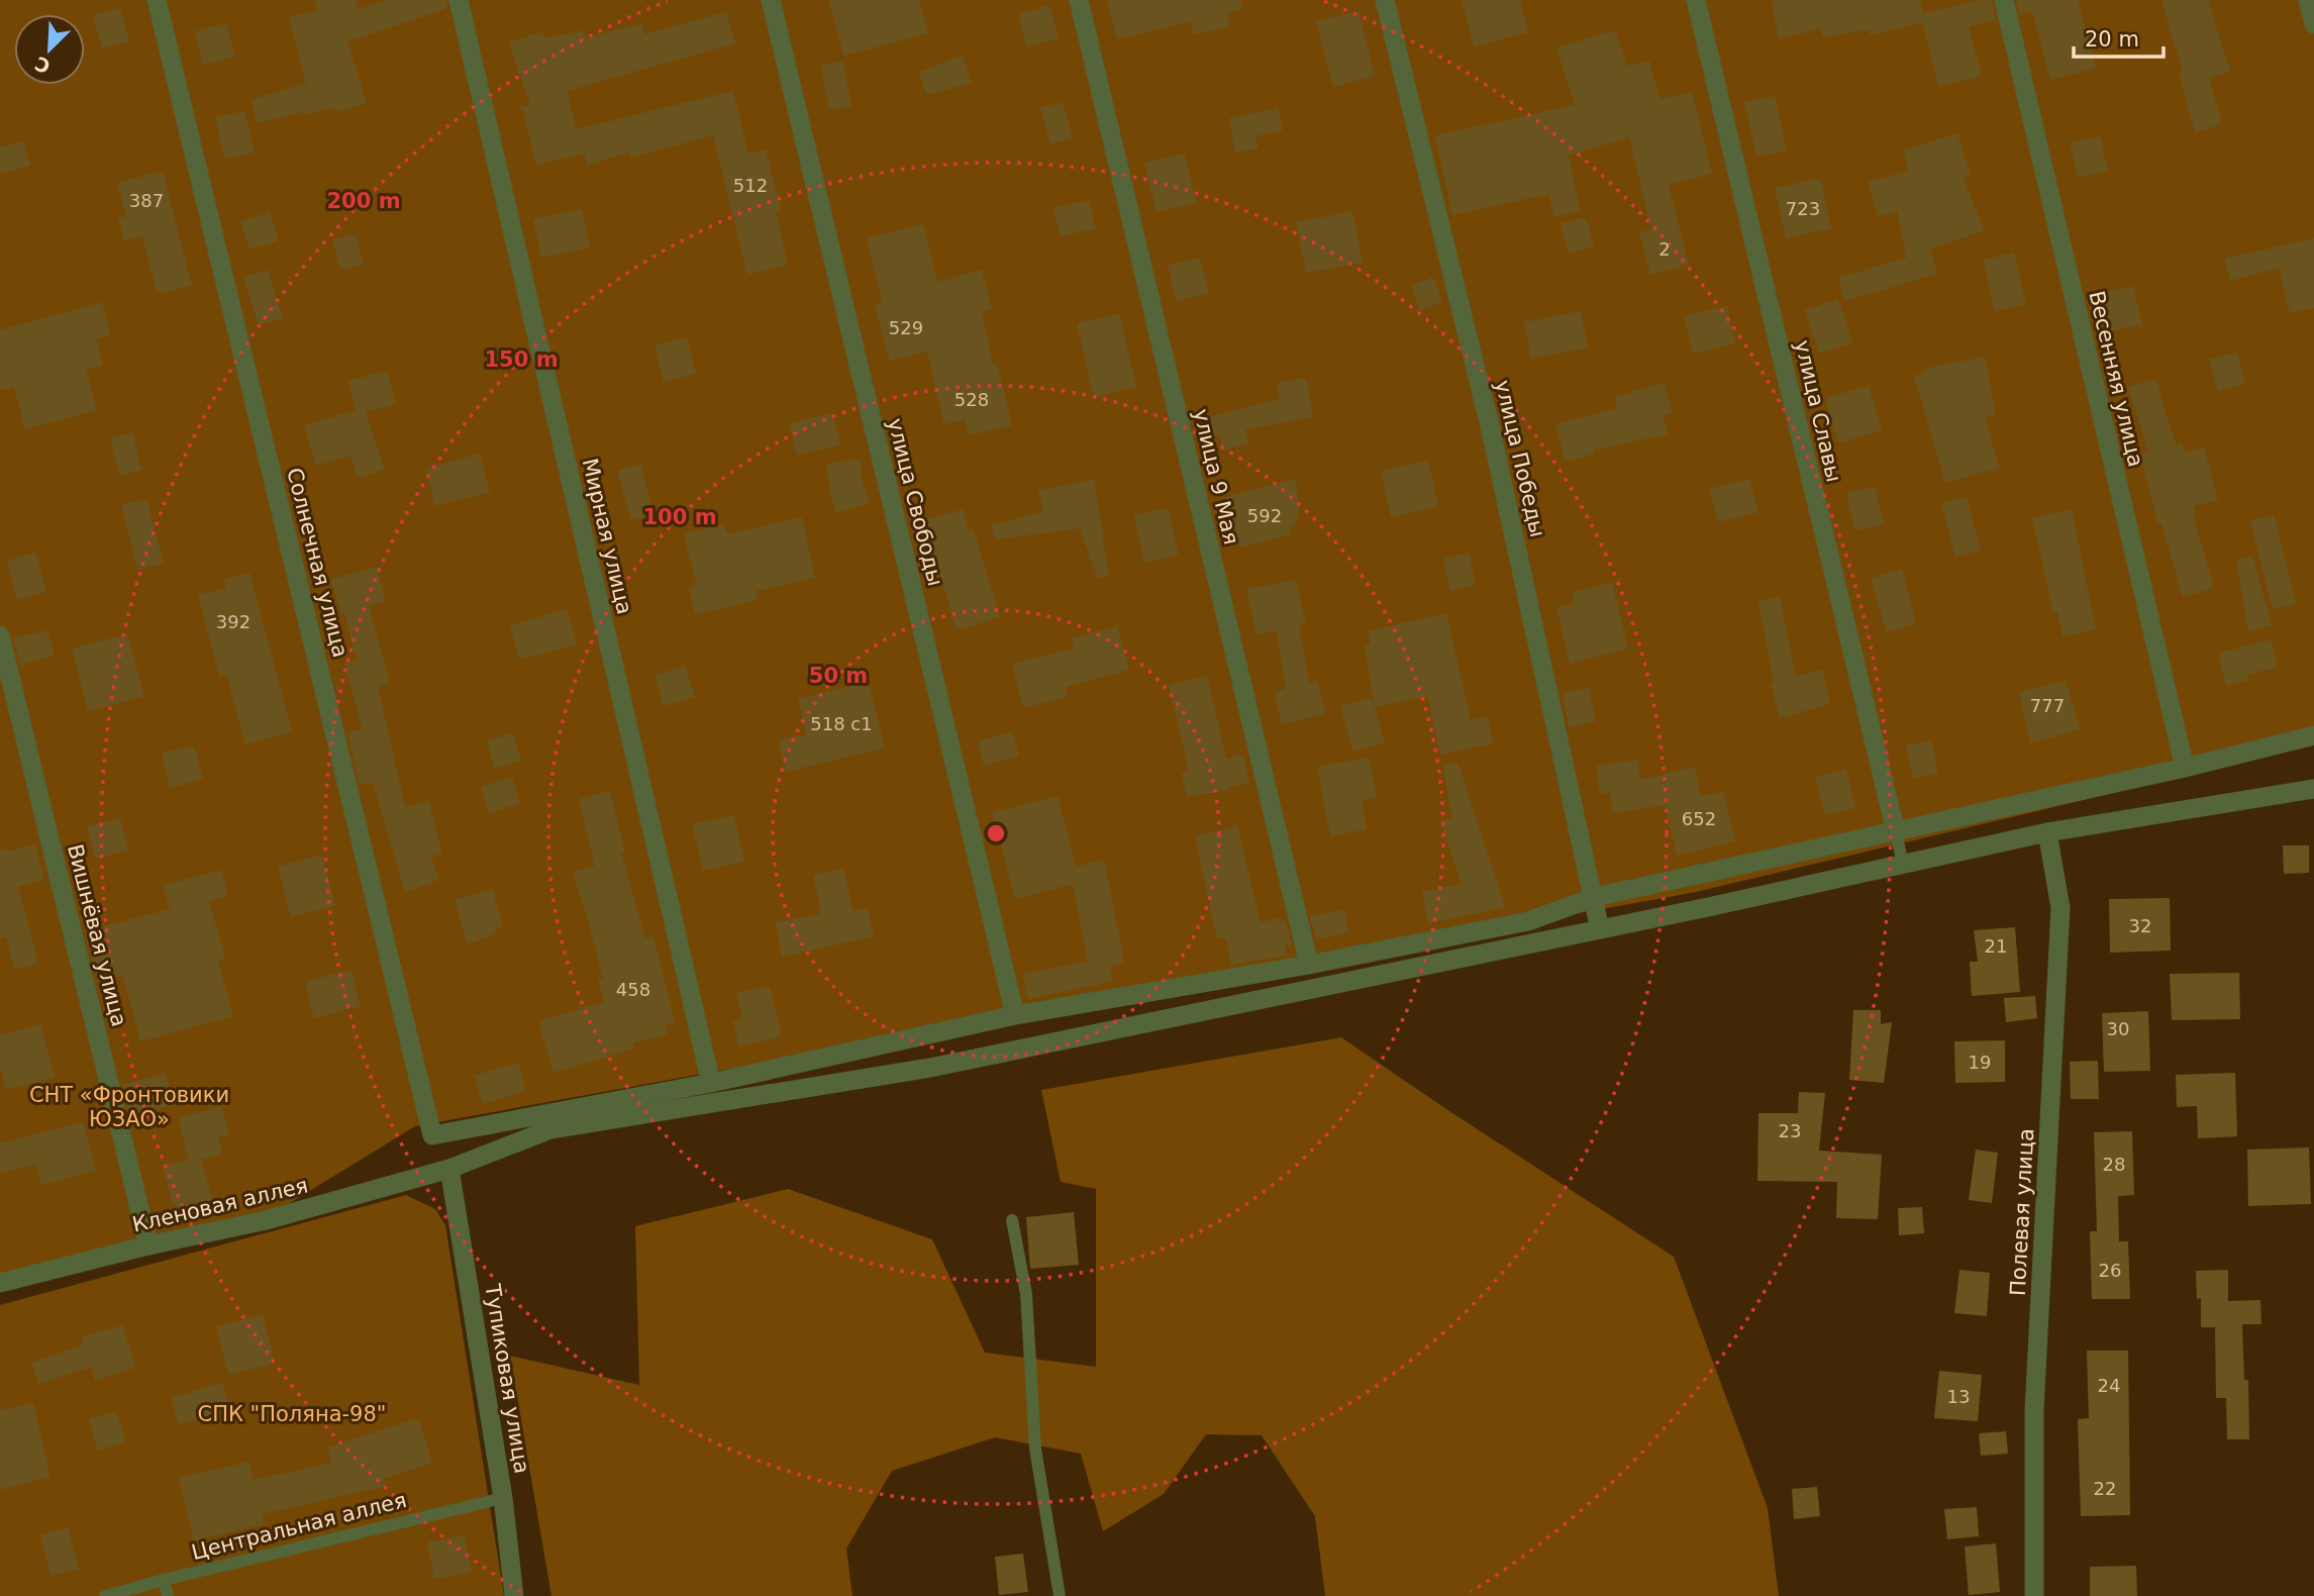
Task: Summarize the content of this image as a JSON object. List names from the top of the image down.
{
  "streets": {
    "street": [
      "Весенняя улица",
      "улица Славы",
      "улица Победы",
      "улица 9 Мая",
      "улица Свободы",
      "Мирная улица",
      "Солнечная улица",
      "Вишнёвая улица",
      "Кленовая аллея",
      "Полевая улица",
      "Тупиковая улица"
    ],
    "lane": ["Центральная аллея"]
  },
  "crossings": [
    ["улица Победы", "Кленовая аллея"],
    ["Мирная улица", "Солнечная улица"],
    ["Вишнёвая улица", "Кленовая аллея"],
    ["Кленовая аллея", "Полевая улица"],
    ["Кленовая аллея", "Тупиковая улица"],
    ["Тупиковая улица", "Центральная аллея"]
  ],
  "parks": ["СНТ «Фронтовики ЮЗАО»", "СПК \"Поляна-98\""],
  "house_numbers": [
    "512",
    "387",
    "723",
    "2",
    "529",
    "528",
    "592",
    "392",
    "777",
    "518 с1",
    "652",
    "32",
    "21",
    "458",
    "30",
    "19",
    "23",
    "28",
    "26",
    "24",
    "13",
    "22"
  ],
  "scale_bar": "20 m",
  "north": "bottom left",
  "rings": [
    "200 m",
    "150 m",
    "100 m",
    "50 m"
  ]
}
